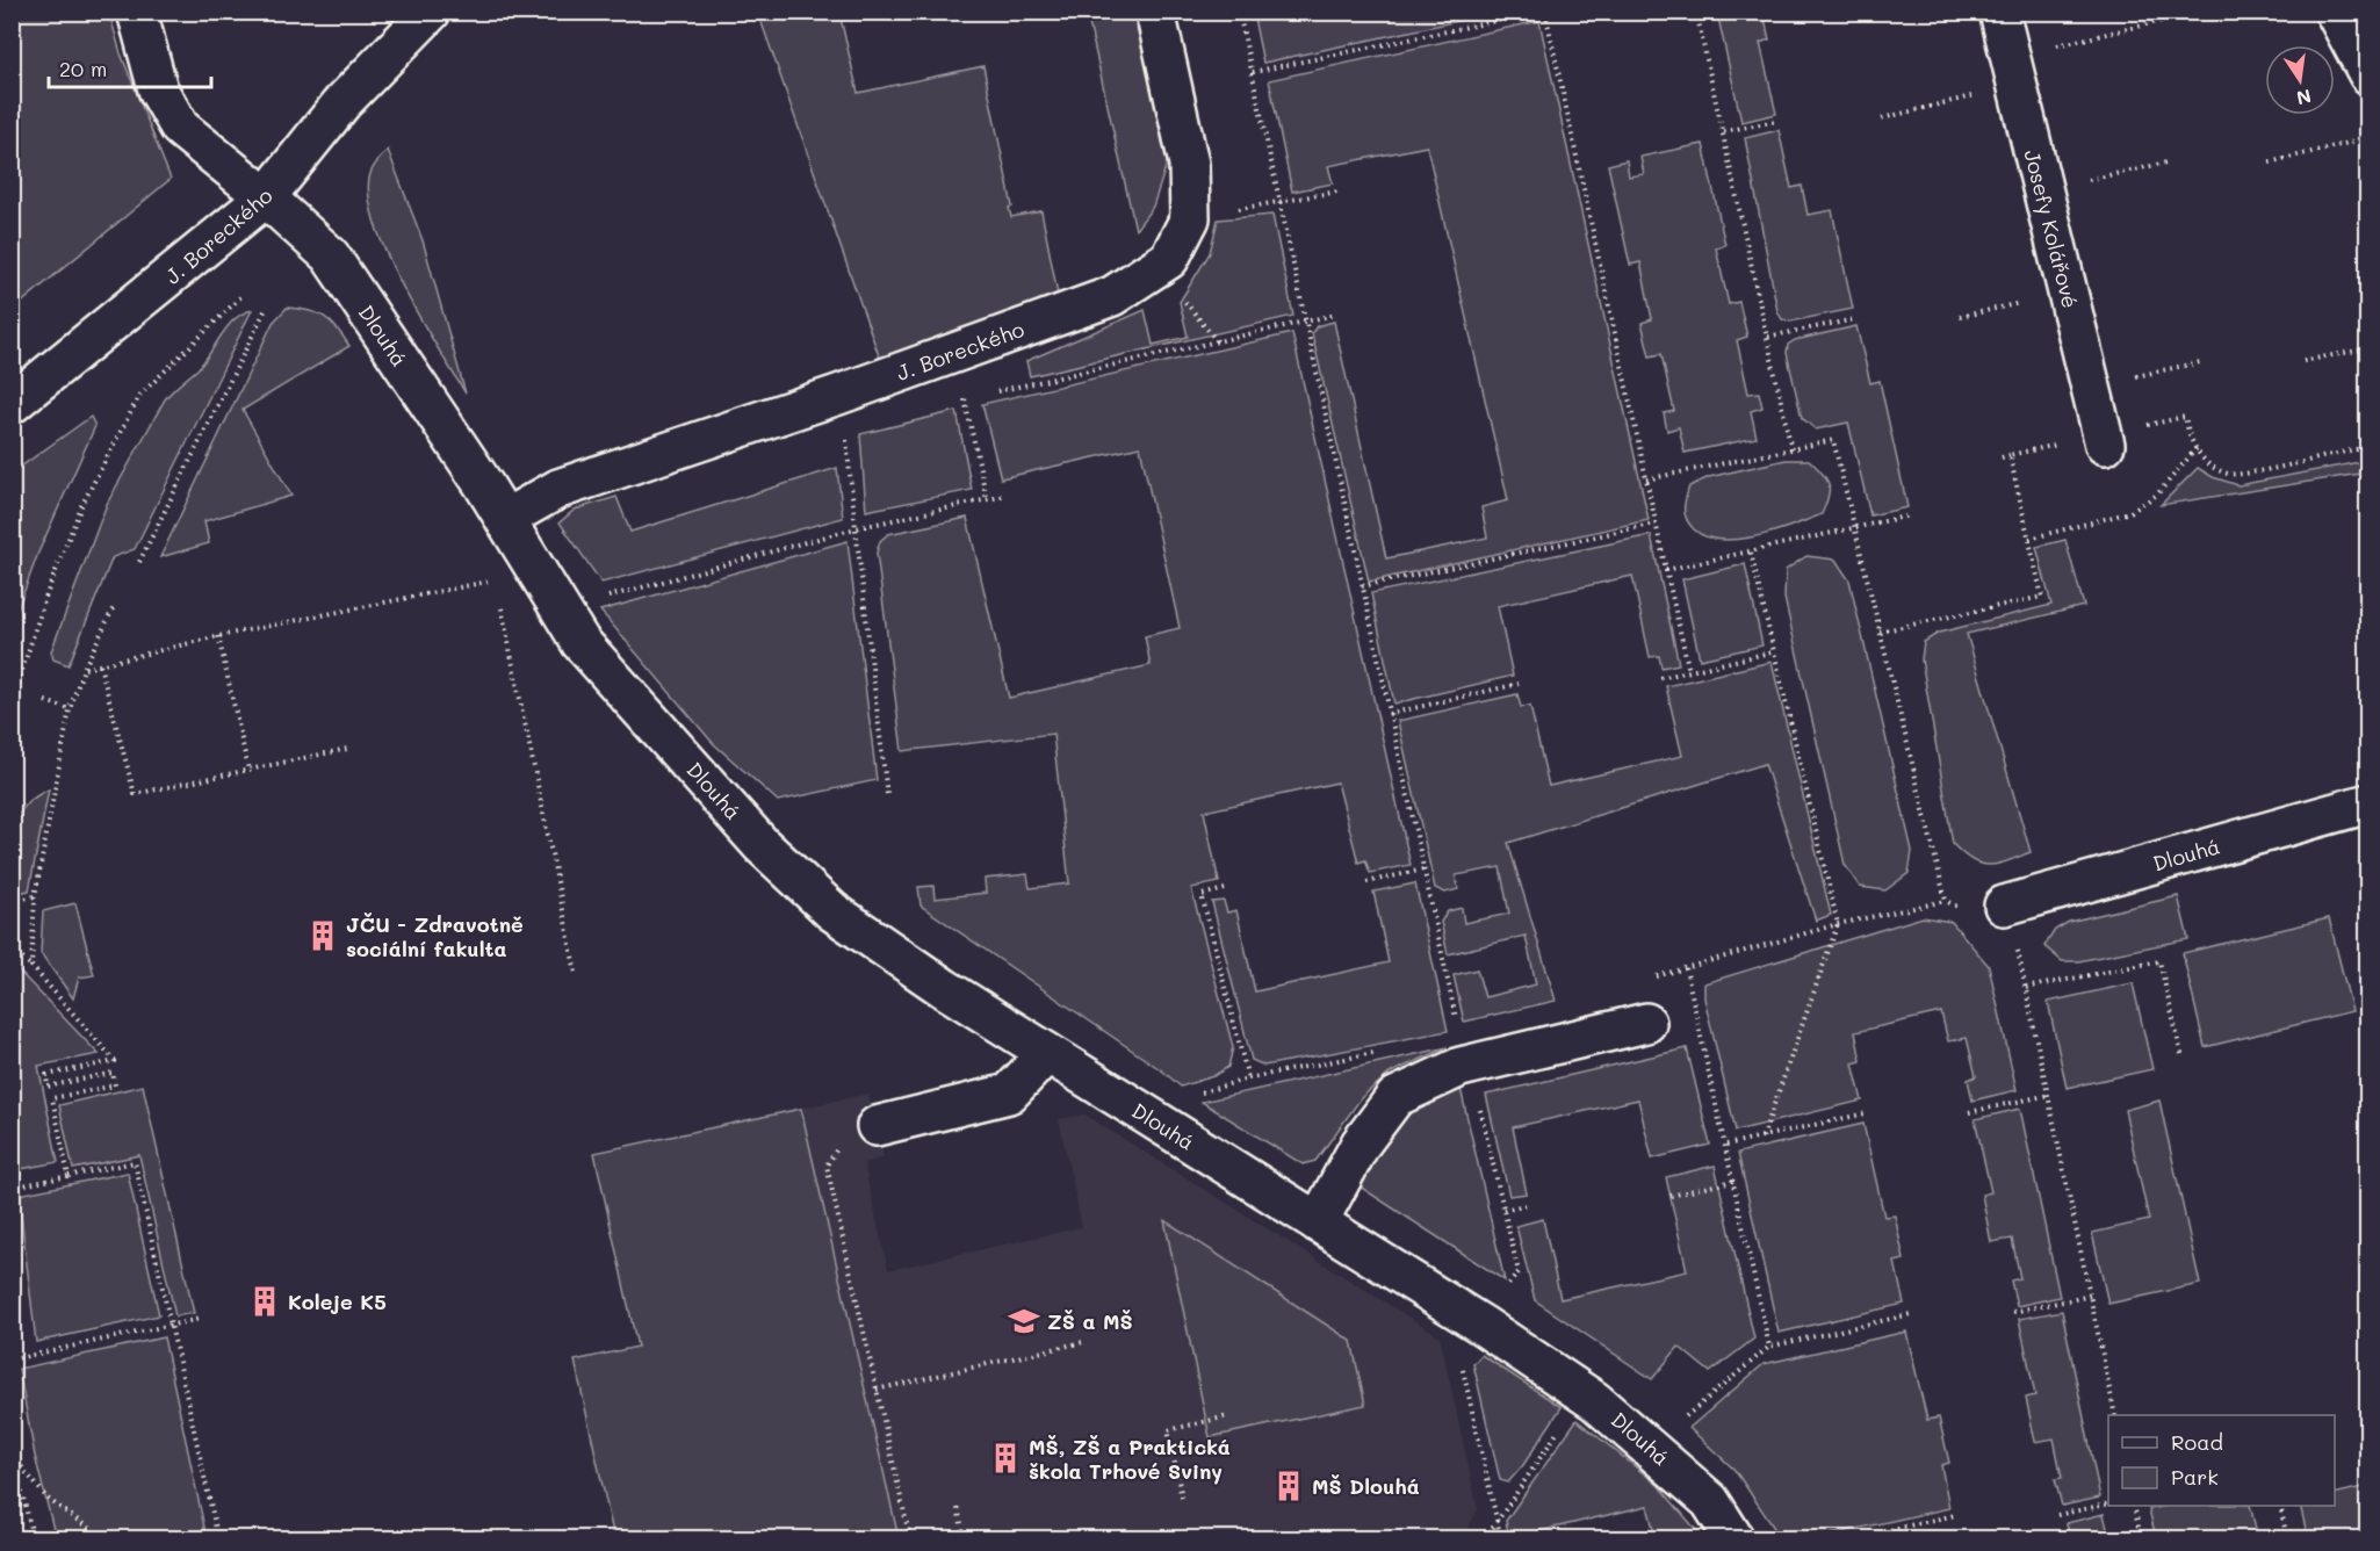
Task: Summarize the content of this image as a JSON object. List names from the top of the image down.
{
  "streets": {
    "street": ["Josefy Kolářové", "J. Boreckého", "Dlouhá"]
  },
  "crossings": [
    ["J. Boreckého", "Dlouhá"]
  ],
  "places": {
    "building": [
      "JČU - Zdravotně sociální fakulta",
      "Koleje K5",
      "MŠ, ZŠ a Praktická škola Trhové Sviny",
      "MŠ Dlouhá"
    ],
    "school or university": ["ZŠ a MŠ"]
  },
  "legend": ["Road", "Park"],
  "scale_bar": "20 m",
  "north": "bottom"
}
